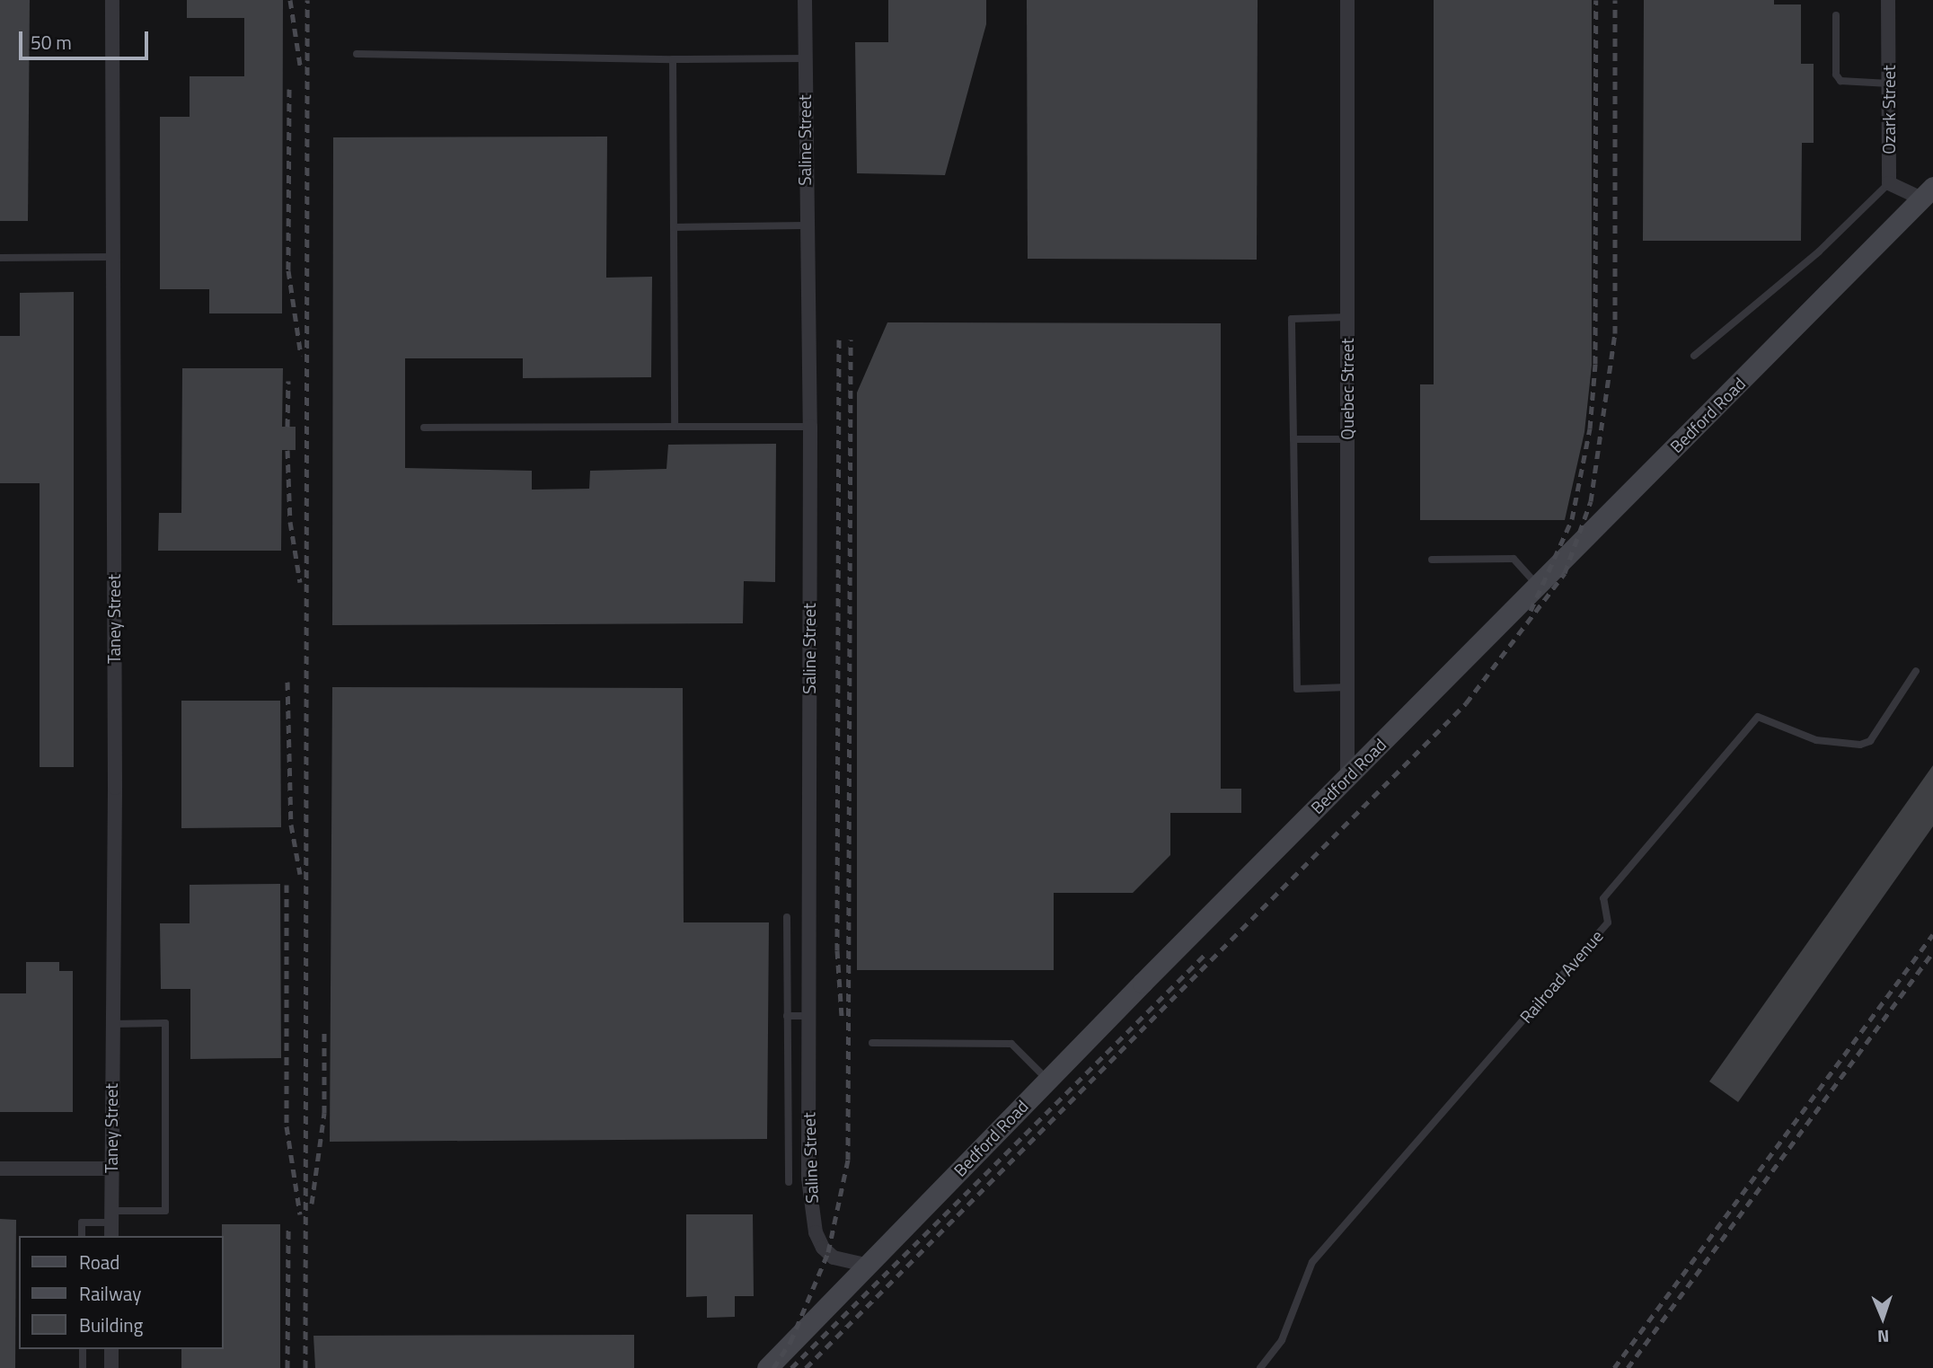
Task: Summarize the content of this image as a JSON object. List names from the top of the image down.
{
  "streets": {
    "street": [
      "Ozark Street",
      "Saline Street",
      "Quebec Street",
      "Bedford Road",
      "Taney Street"
    ],
    "lane": ["Railroad Avenue"]
  },
  "crossings": [
    ["Saline Street", "Bedford Road"],
    ["Quebec Street", "Bedford Road"]
  ],
  "legend": ["Road", "Railway", "Building"],
  "scale_bar": "50 m",
  "north": "bottom"
}
